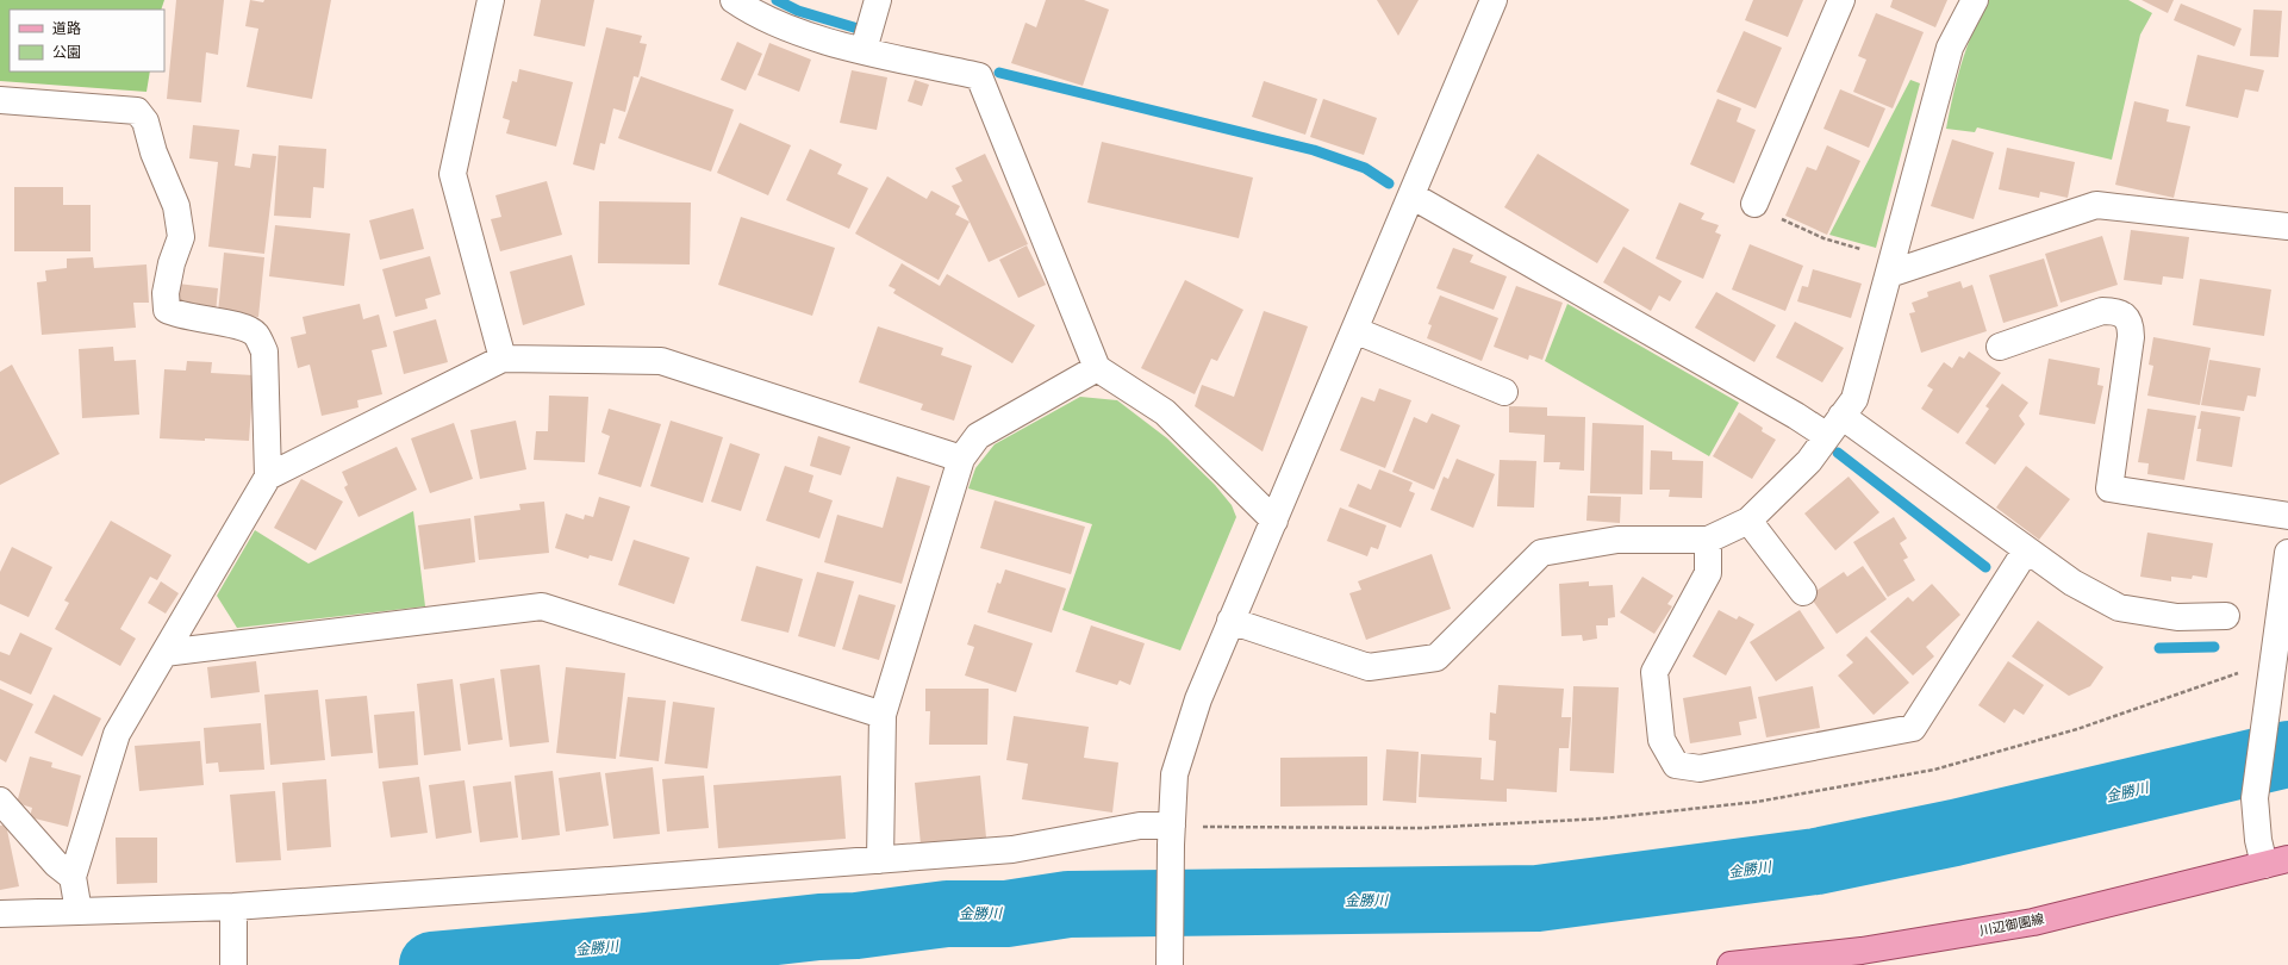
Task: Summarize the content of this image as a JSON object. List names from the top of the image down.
{
  "streets": {
    "main road": ["川辺御園線"]
  },
  "water": ["金勝川"],
  "legend": ["道路", "公園"]
}
